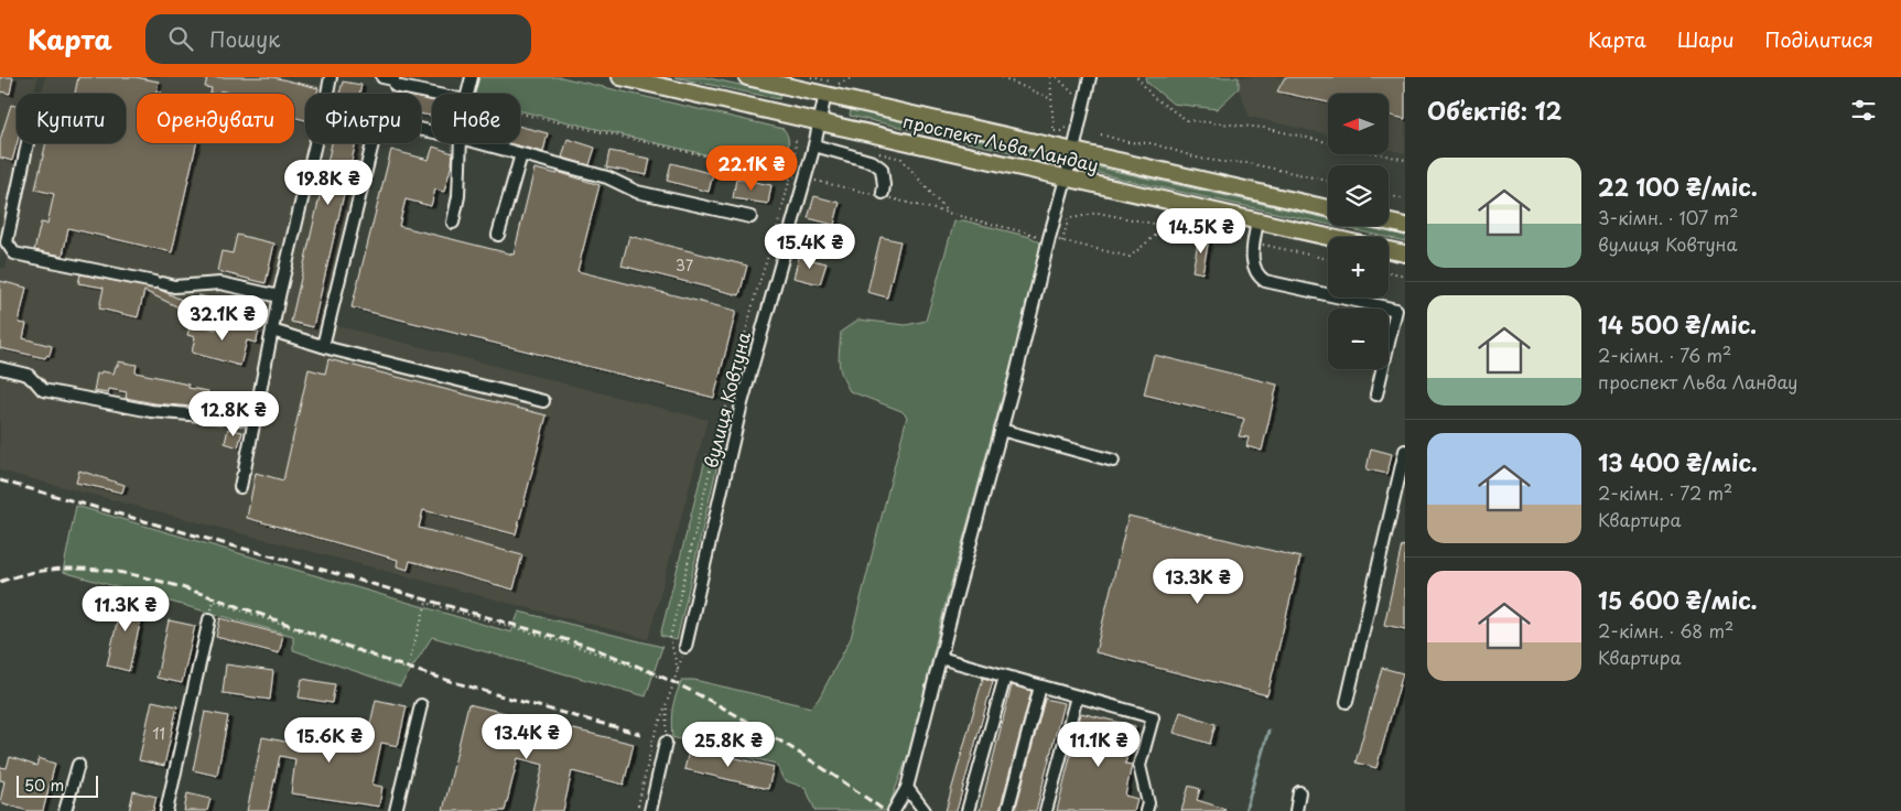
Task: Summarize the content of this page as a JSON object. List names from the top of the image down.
{
  "streets": {
    "main road": ["проспект Льва Ландау"],
    "street": ["вулиця Ковтуна"]
  },
  "crossings": [
    ["проспект Льва Ландау", "вулиця Ковтуна"]
  ],
  "house_numbers": ["37", "11"],
  "scale_bar": "50 m",
  "north": "left",
  "page": {
    "header": "Карта",
    "search": "Пошук",
    "nav": ["Карта", "Шари", "Поділитися"],
    "heading": "Об’єктів: 12",
    "map_buttons": ["+", "−"],
    "chip": [
      "Купити",
      "Орендувати",
      "Фільтри",
      "Нове"
    ],
    "list": [
      {
        "name": "22 100 ₴/міс.",
        "note": "3-кімн. · 107 m² · вулиця Ковтуна"
      },
      {
        "name": "14 500 ₴/міс.",
        "note": "2-кімн. · 76 m² · проспект Льва Ландау"
      },
      {
        "name": "13 400 ₴/міс.",
        "note": "2-кімн. · 72 m² · Квартира"
      },
      {
        "name": "15 600 ₴/міс.",
        "note": "2-кімн. · 68 m² · Квартира"
      }
    ],
    "price": [
      "22.1K ₴",
      "19.8K ₴",
      "14.5K ₴",
      "15.4K ₴",
      "32.1K ₴",
      "12.8K ₴",
      "13.3K ₴",
      "11.3K ₴",
      "13.4K ₴",
      "15.6K ₴",
      "25.8K ₴",
      "11.1K ₴"
    ],
    "scale": "50 m"
  }
}
